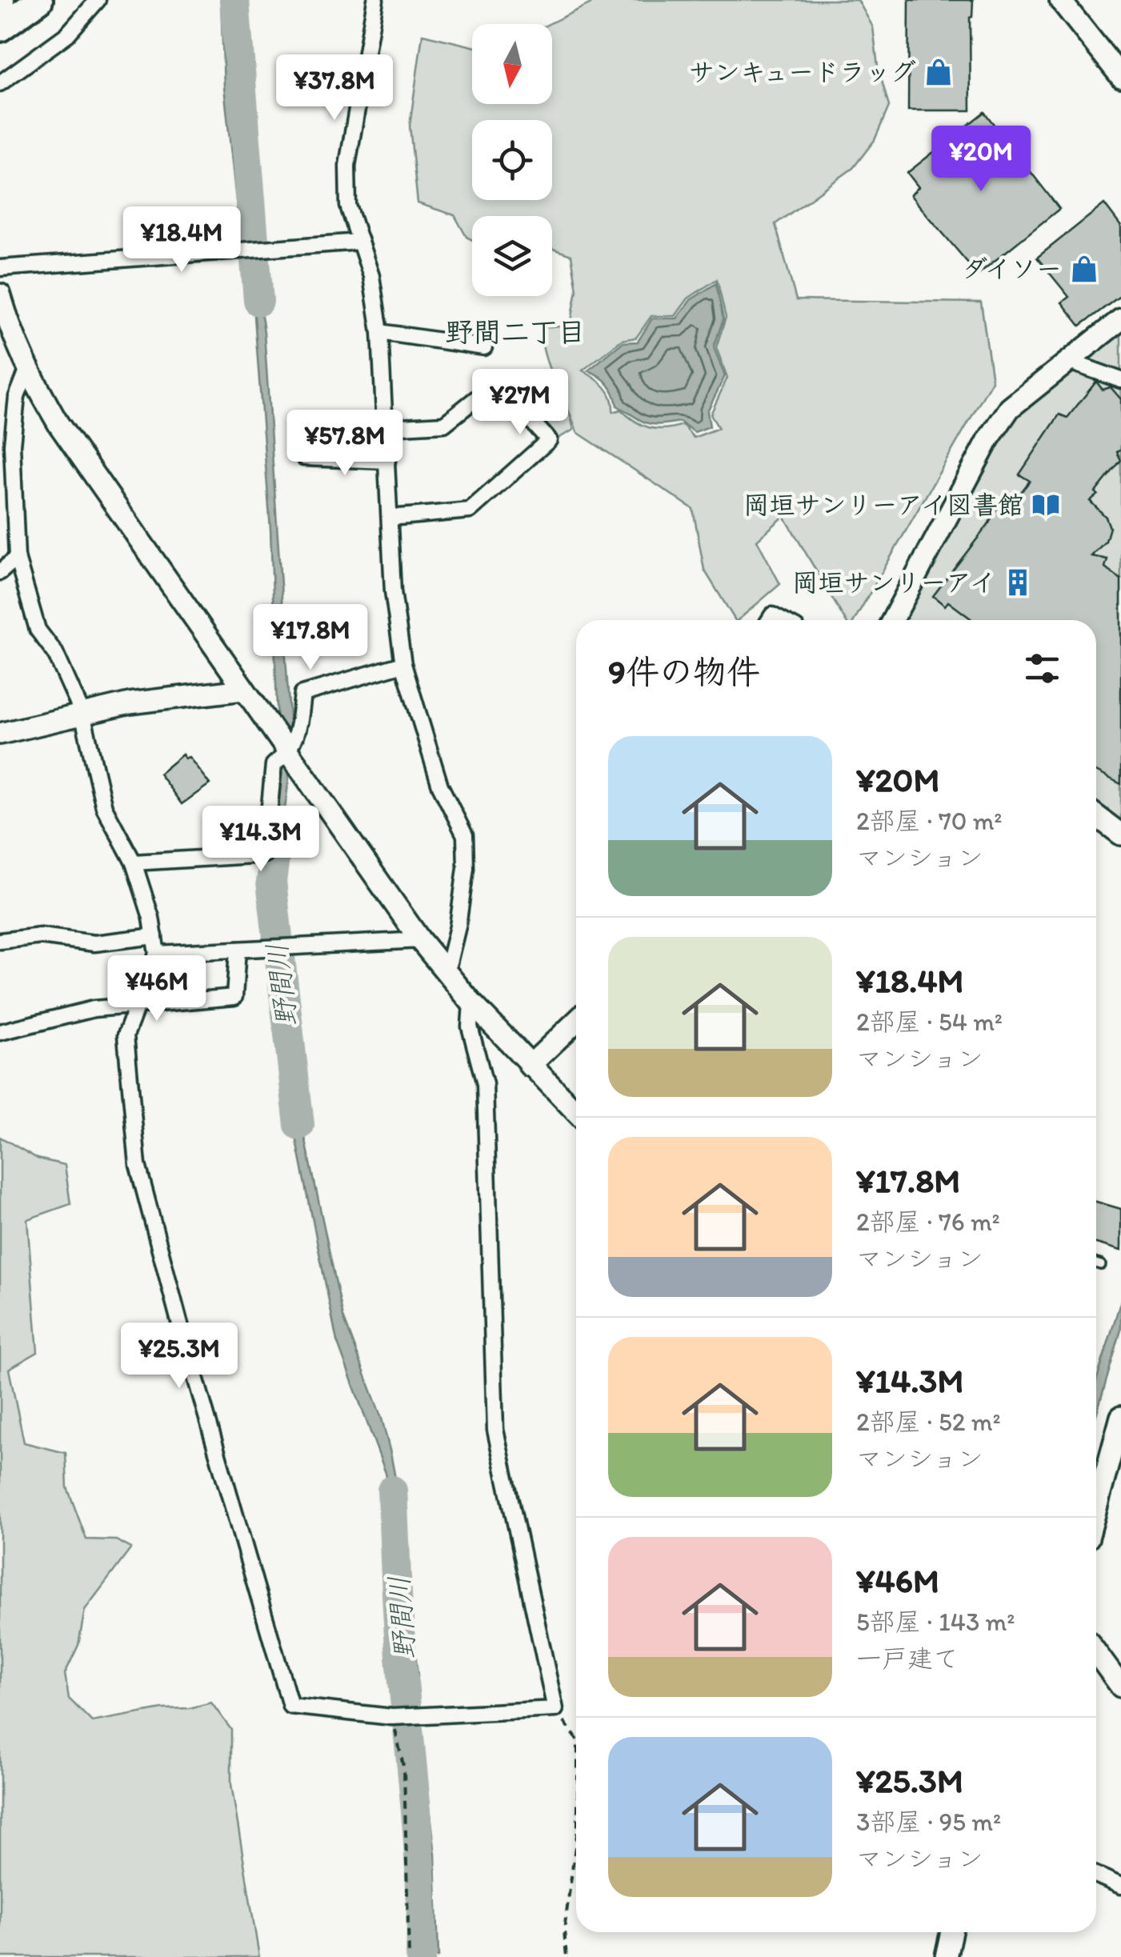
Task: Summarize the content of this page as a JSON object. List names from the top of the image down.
{
  "districts": ["野間二丁目"],
  "water": ["野間川"],
  "places": {
    "shop": ["サンキュードラッグ", "ダイソー"],
    "library": ["岡垣サンリーアイ図書館"],
    "building": ["岡垣サンリーアイ"]
  },
  "north": "bottom",
  "page": {
    "price": [
      "¥37.8M",
      "¥20M",
      "¥18.4M",
      "¥27M",
      "¥57.8M",
      "¥17.8M",
      "¥14.3M",
      "¥46M",
      "¥25.3M"
    ],
    "heading": "9件の物件",
    "list": [
      {
        "name": "¥20M",
        "note": "2部屋 · 70 m² · マンション"
      },
      {
        "name": "¥18.4M",
        "note": "2部屋 · 54 m² · マンション"
      },
      {
        "name": "¥17.8M",
        "note": "2部屋 · 76 m² · マンション"
      },
      {
        "name": "¥14.3M",
        "note": "2部屋 · 52 m² · マンション"
      },
      {
        "name": "¥46M",
        "note": "5部屋 · 143 m² · 一戸建て"
      },
      {
        "name": "¥25.3M",
        "note": "3部屋 · 95 m² · マンション"
      }
    ]
  }
}
